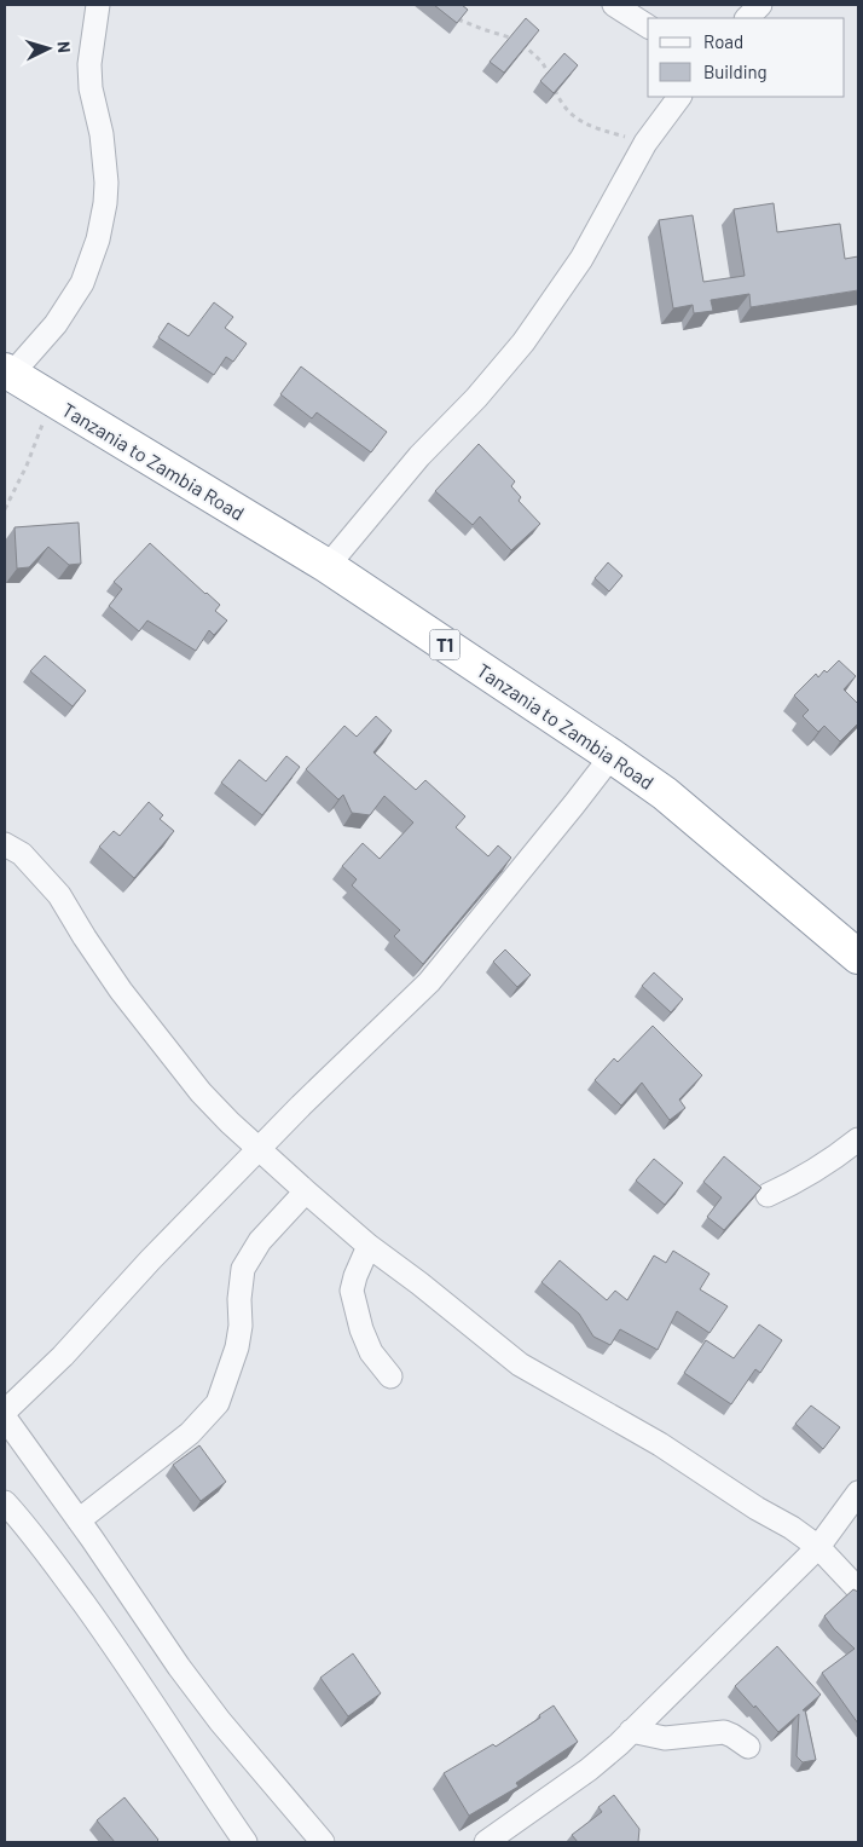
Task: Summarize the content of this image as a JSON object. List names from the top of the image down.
{
  "streets": {
    "highway": ["Tanzania to Zambia Road", "T1"]
  },
  "legend": ["Road", "Building"],
  "north": "right"
}
